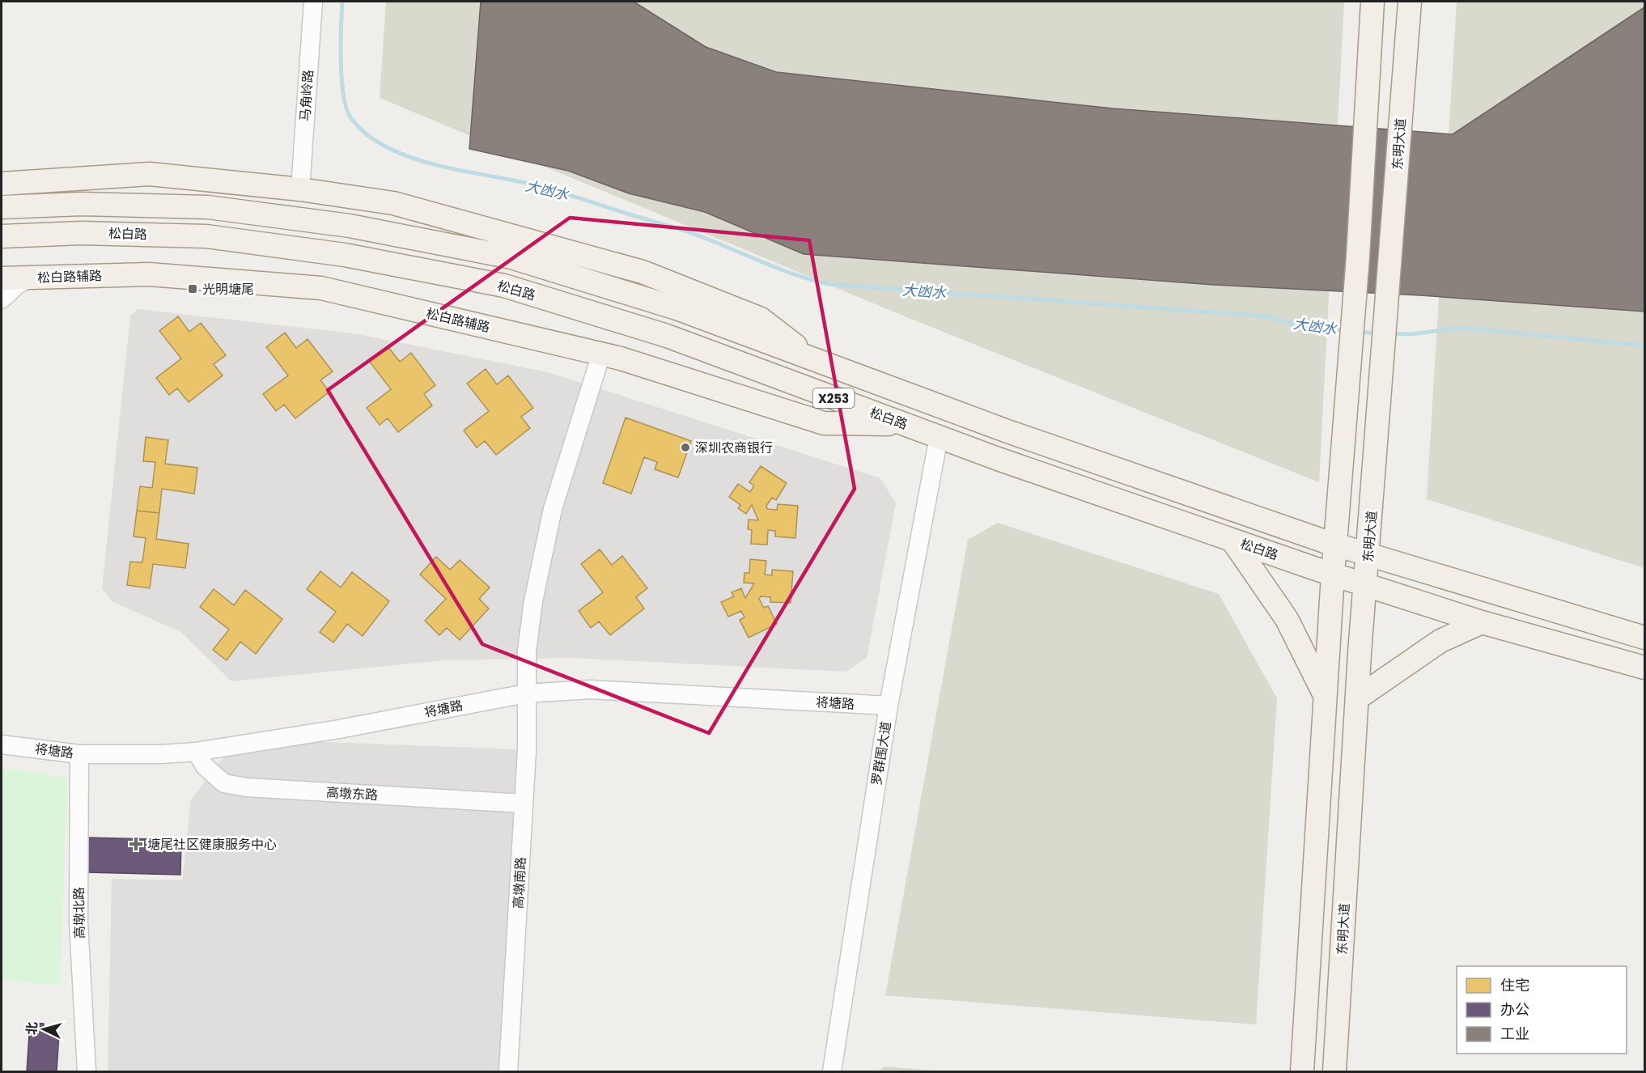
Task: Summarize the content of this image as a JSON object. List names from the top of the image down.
{
  "streets": {
    "main road": [
      "东明大道",
      "松白路",
      "松白路辅路",
      "X253"
    ],
    "street": [
      "马角岭路",
      "将塘路",
      "罗群围大道",
      "高墩东路",
      "高墩南路",
      "高墩北路"
    ]
  },
  "crossings": [
    ["东明大道", "松白路"],
    ["东明大道", "X253"],
    ["松白路", "松白路辅路"],
    ["松白路", "罗群围大道"],
    ["松白路辅路", "高墩南路"],
    ["将塘路", "罗群围大道"],
    ["将塘路", "高墩东路"],
    ["将塘路", "高墩南路"],
    ["将塘路", "高墩北路"],
    ["高墩东路", "高墩南路"]
  ],
  "water": ["大凼水"],
  "places": {
    "transit": ["光明塘尾"],
    "other": ["深圳农商银行"],
    "health": ["塘尾社区健康服务中心"]
  },
  "legend": ["住宅", "办公", "工业"],
  "north": "left"
}
